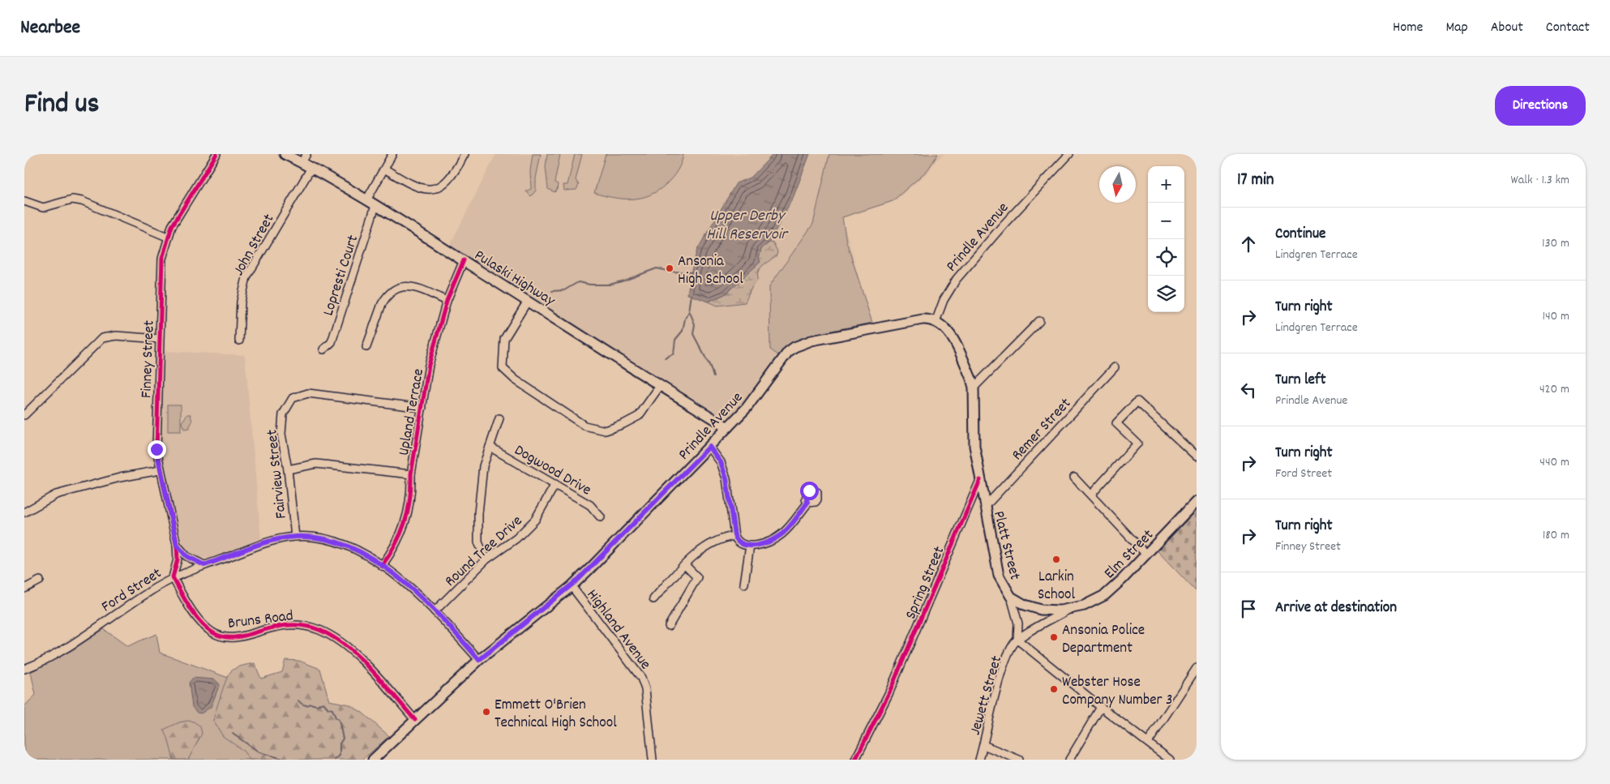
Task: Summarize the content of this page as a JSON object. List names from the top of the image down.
{
  "streets": {
    "main road": [
      "Prindle Avenue",
      "Pulaski Highway",
      "Platt Street",
      "Elm Street"
    ],
    "street": [
      "John Street",
      "Lopresti Court",
      "Finney Street",
      "Upland Terrace",
      "Remer Street",
      "Dogwood Drive",
      "Fairview Street",
      "Round Tree Drive",
      "Spring Street",
      "Ford Street",
      "Bruns Road",
      "Highland Avenue",
      "Jewett Street"
    ]
  },
  "crossings": [
    ["Prindle Avenue", "Pulaski Highway"],
    ["Prindle Avenue", "Platt Street"],
    ["Prindle Avenue", "Ford Street"],
    ["Prindle Avenue", "Bruns Road"],
    ["Prindle Avenue", "Highland Avenue"],
    ["John Street", "Pulaski Highway"],
    ["Lopresti Court", "Pulaski Highway"],
    ["Pulaski Highway", "Upland Terrace"],
    ["Finney Street", "Ford Street"],
    ["Finney Street", "Bruns Road"],
    ["Upland Terrace", "Fairview Street"],
    ["Upland Terrace", "Ford Street"],
    ["Remer Street", "Platt Street"],
    ["Dogwood Drive", "Round Tree Drive"],
    ["Fairview Street", "Ford Street"],
    ["Platt Street", "Elm Street"],
    ["Platt Street", "Spring Street"],
    ["Platt Street", "Jewett Street"],
    ["Round Tree Drive", "Ford Street"],
    ["Elm Street", "Jewett Street"],
    ["Ford Street", "Bruns Road"]
  ],
  "water": ["Upper Derby Hill Reservoir"],
  "places": [
    "Ansonia High School",
    "Larkin School",
    "Ansonia Police Department",
    "Webster Hose Company Number 3",
    "Emmett O'Brien Technical High School"
  ],
  "north": "bottom",
  "page": {
    "header": "Nearbee",
    "nav": [
      "Home",
      "Map",
      "About",
      "Contact"
    ],
    "title": "Find us",
    "buttons": "Directions",
    "heading": ["17 min", "Walk · 1.3 km"],
    "map_buttons": ["+", "−"],
    "list": [
      ["Continue", "Lindgren Terrace", "130 m"],
      ["Turn right", "Lindgren Terrace", "140 m"],
      ["Turn left", "Prindle Avenue", "420 m"],
      ["Turn right", "Ford Street", "440 m"],
      ["Turn right", "Finney Street", "180 m"],
      "Arrive at destination"
    ]
  }
}
